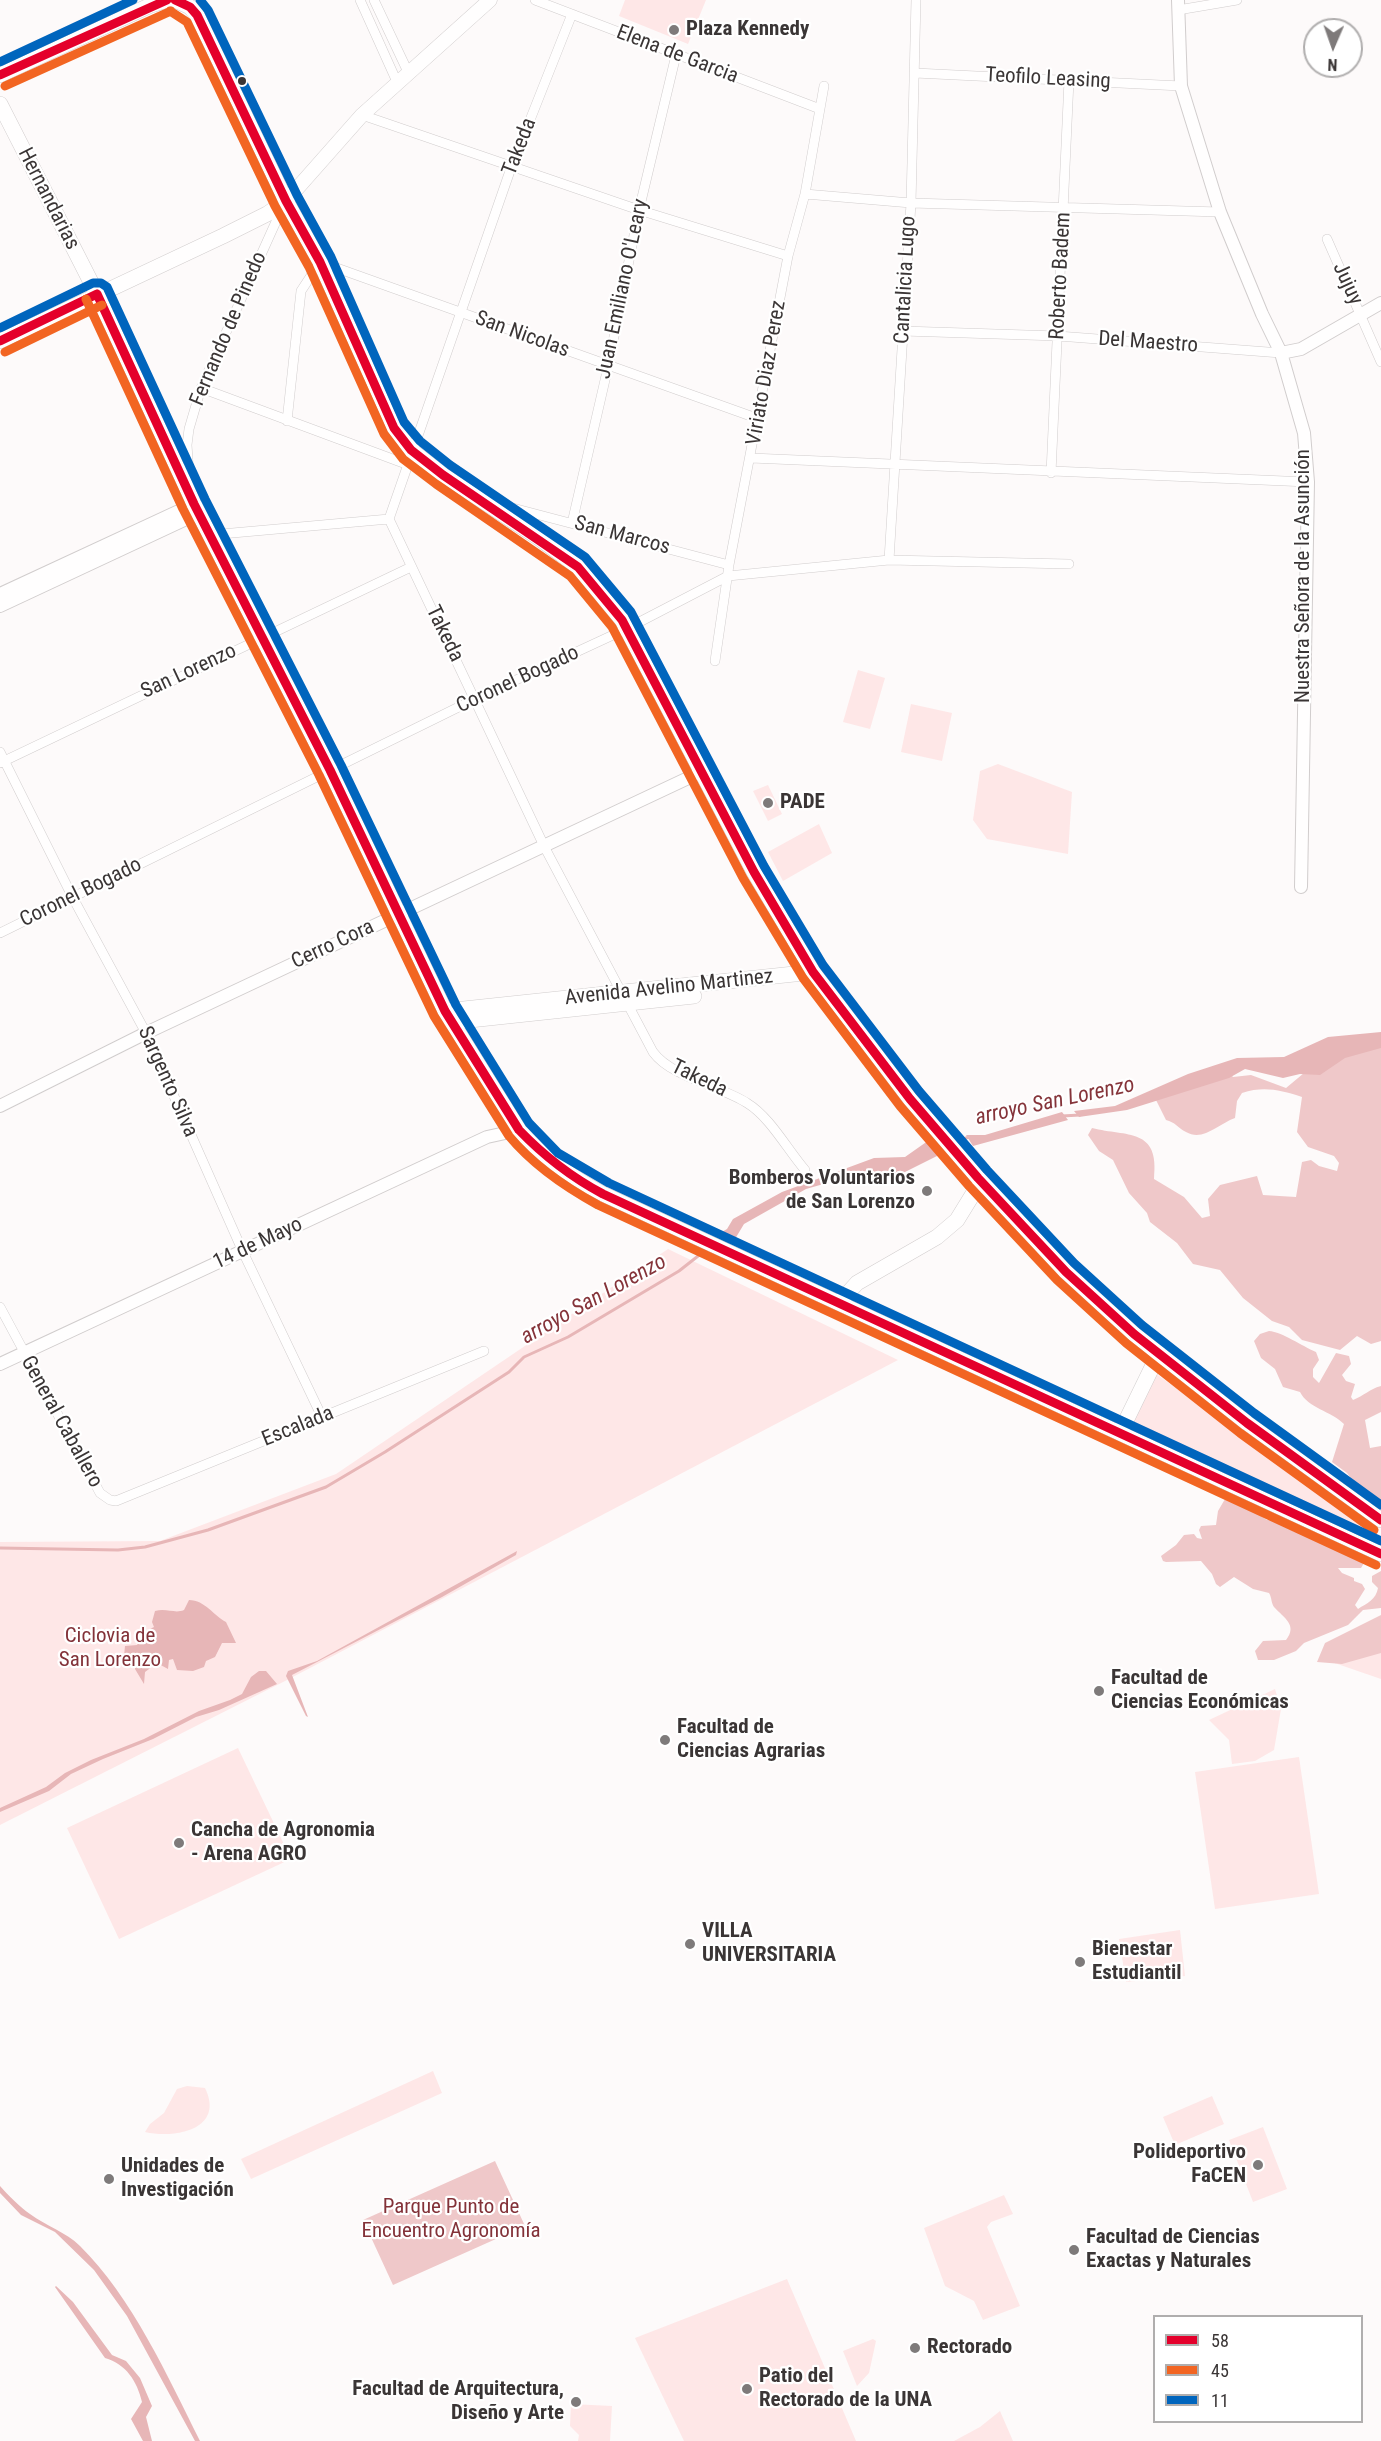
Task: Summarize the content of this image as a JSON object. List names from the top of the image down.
{
  "streets": {
    "main road": ["Hernandarias", "Fernando de Pinedo", "Avenida Avelino Martinez"],
    "street": [
      "Elena de Garcia",
      "Teofilo Leasing",
      "Takeda",
      "Roberto Badem",
      "Cantalicia Lugo",
      "Jujuy",
      "Juan Emiliano O'Leary",
      "San Nicolas",
      "Del Maestro",
      "Viriato Diaz Perez",
      "San Marcos",
      "Nuestra Señora de la Asunción",
      "San Lorenzo",
      "Coronel Bogado",
      "Cerro Cora",
      "Sargento Silva",
      "14 de Mayo",
      "General Caballero",
      "Escalada"
    ]
  },
  "crossings": [
    ["Elena de Garcia", "Takeda"],
    ["Elena de Garcia", "Juan Emiliano O'Leary"],
    ["Elena de Garcia", "Viriato Diaz Perez"],
    ["Teofilo Leasing", "Roberto Badem"],
    ["Teofilo Leasing", "Cantalicia Lugo"],
    ["Teofilo Leasing", "Nuestra Señora de la Asunción"],
    ["Takeda", "San Nicolas"],
    ["Takeda", "San Lorenzo"],
    ["Takeda", "Coronel Bogado"],
    ["Takeda", "Cerro Cora"],
    ["Takeda", "Avenida Avelino Martinez"],
    ["Hernandarias", "Fernando de Pinedo"],
    ["Hernandarias", "San Lorenzo"],
    ["Hernandarias", "Coronel Bogado"],
    ["Hernandarias", "Cerro Cora"],
    ["Hernandarias", "Avenida Avelino Martinez"],
    ["Hernandarias", "14 de Mayo"],
    ["Roberto Badem", "Del Maestro"],
    ["Cantalicia Lugo", "Del Maestro"],
    ["Cantalicia Lugo", "Coronel Bogado"],
    ["Jujuy", "Del Maestro"],
    ["Juan Emiliano O'Leary", "San Nicolas"],
    ["Juan Emiliano O'Leary", "San Marcos"],
    ["San Nicolas", "Viriato Diaz Perez"],
    ["Del Maestro", "Nuestra Señora de la Asunción"],
    ["Viriato Diaz Perez", "San Marcos"],
    ["Viriato Diaz Perez", "Coronel Bogado"],
    ["San Lorenzo", "Sargento Silva"],
    ["Coronel Bogado", "Sargento Silva"],
    ["Cerro Cora", "Sargento Silva"],
    ["Sargento Silva", "14 de Mayo"],
    ["Sargento Silva", "Escalada"],
    ["14 de Mayo", "General Caballero"],
    ["General Caballero", "Escalada"]
  ],
  "water": ["arroyo San Lorenzo"],
  "parks": ["Ciclovia de San Lorenzo", "Parque Punto de Encuentro Agronomía"],
  "places": [
    "Plaza Kennedy",
    "PADE",
    "Bomberos Voluntarios de San Lorenzo",
    "Facultad de Ciencias Económicas",
    "Facultad de Ciencias Agrarias",
    "Cancha de Agronomia - Arena AGRO",
    "VILLA UNIVERSITARIA",
    "Bienestar Estudiantil",
    "Polideportivo FaCEN",
    "Unidades de Investigación",
    "Facultad de Ciencias Exactas y Naturales",
    "Rectorado",
    "Patio del Rectorado de la UNA",
    "Facultad de Arquitectura, Diseño y Arte"
  ],
  "lines": ["transit line 58", "transit line 11", "transit line 45"],
  "legend": ["58", "45", "11"],
  "north": "bottom"
}
